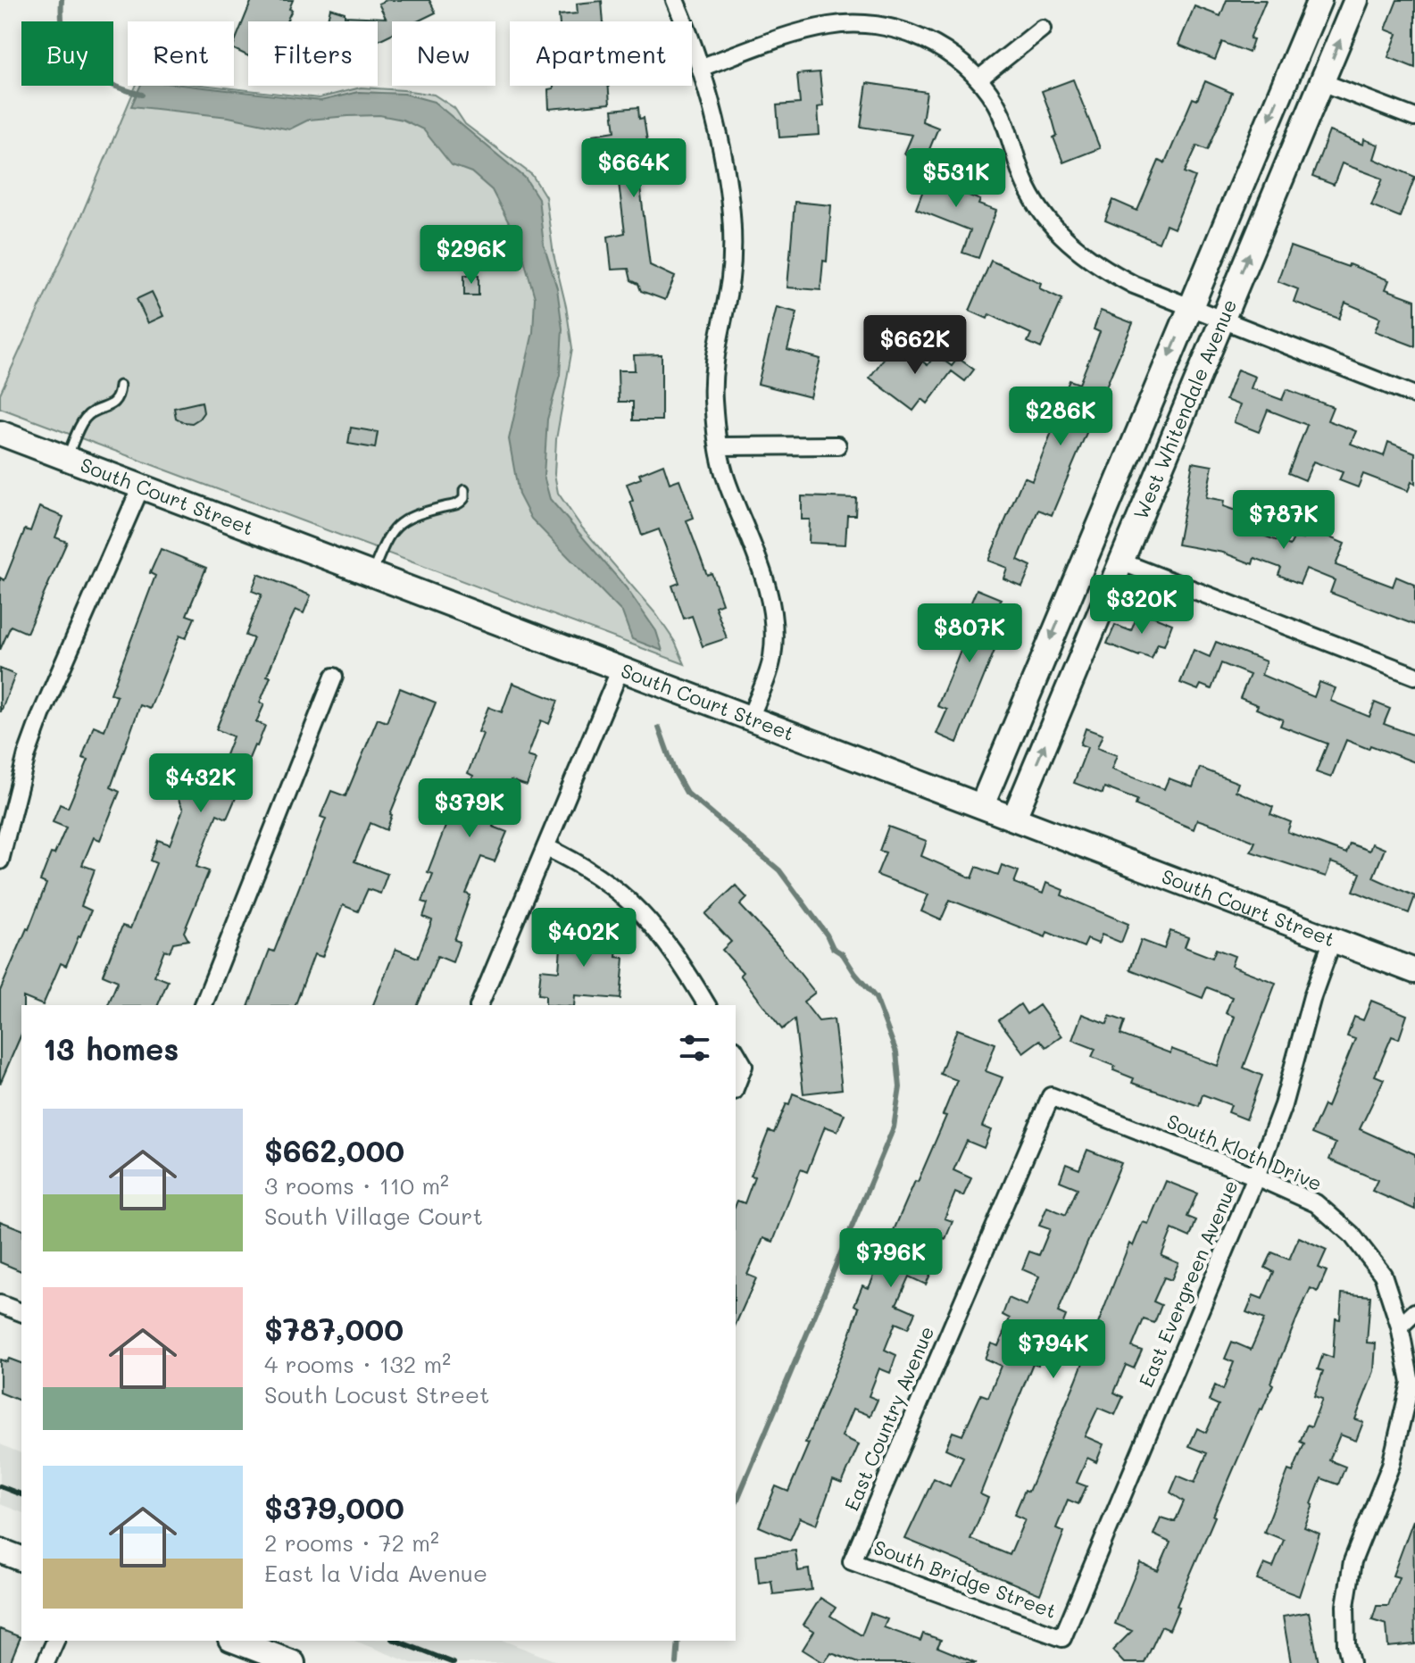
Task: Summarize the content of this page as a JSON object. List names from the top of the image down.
{
  "streets": {
    "street": [
      "West Whitendale Avenue",
      "South Court Street",
      "South Kloth Drive",
      "East Evergreen Avenue",
      "East Country Avenue",
      "South Bridge Street"
    ]
  },
  "crossings": [
    ["West Whitendale Avenue", "South Court Street"],
    ["South Court Street", "East Evergreen Avenue"],
    ["South Kloth Drive", "East Evergreen Avenue"],
    ["South Kloth Drive", "East Country Avenue"],
    ["East Evergreen Avenue", "South Bridge Street"],
    ["East Country Avenue", "South Bridge Street"]
  ],
  "page": {
    "chip": [
      "Buy",
      "Rent",
      "Filters",
      "New",
      "Apartment"
    ],
    "price": [
      "$664K",
      "$531K",
      "$296K",
      "$662K",
      "$286K",
      "$787K",
      "$320K",
      "$807K",
      "$432K",
      "$379K",
      "$402K",
      "$796K",
      "$794K"
    ],
    "heading": "13 homes",
    "list": [
      {
        "name": "$662,000",
        "note": "3 rooms · 110 m² · South Village Court"
      },
      {
        "name": "$787,000",
        "note": "4 rooms · 132 m² · South Locust Street"
      },
      {
        "name": "$379,000",
        "note": "2 rooms · 72 m² · East la Vida Avenue"
      }
    ]
  }
}
